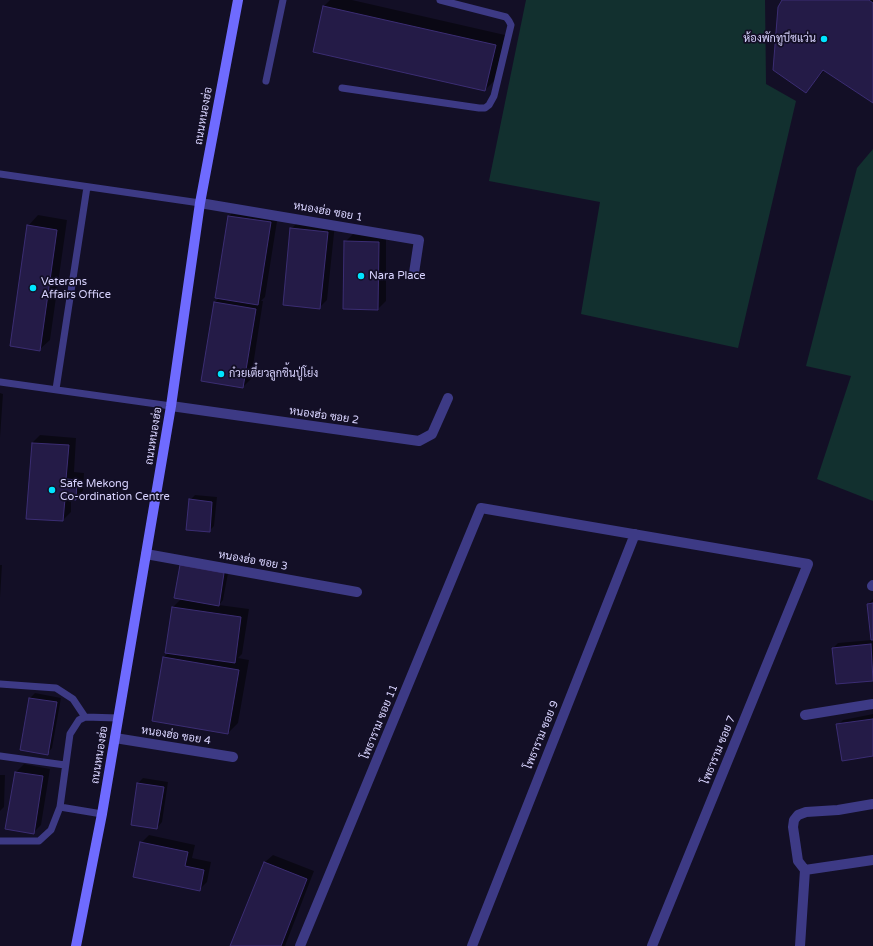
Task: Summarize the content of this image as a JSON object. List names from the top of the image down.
{
  "streets": {
    "main road": ["ถนนหนองฮ่อ"],
    "street": [
      "หนองฮ่อ ซอย 1",
      "หนองฮ่อ ซอย 2",
      "หนองฮ่อ ซอย 3",
      "โพธาราม ซอย 11",
      "โพธาราม ซอย 9",
      "หนองฮ่อ ซอย 4",
      "โพธาราม ซอย 7"
    ]
  },
  "crossings": [
    ["ถนนหนองฮ่อ", "หนองฮ่อ ซอย 1"],
    ["ถนนหนองฮ่อ", "หนองฮ่อ ซอย 2"],
    ["ถนนหนองฮ่อ", "หนองฮ่อ ซอย 3"],
    ["ถนนหนองฮ่อ", "หนองฮ่อ ซอย 4"],
    ["โพธาราม ซอย 11", "โพธาราม ซอย 9"],
    ["โพธาราม ซอย 11", "โพธาราม ซอย 7"],
    ["โพธาราม ซอย 9", "โพธาราม ซอย 7"]
  ],
  "places": [
    "ห้องพักทูบีซแว่น",
    "Nara Place",
    "Veterans Affairs Office",
    "ก๋วยเตี๋ยวลูกชิ้นปู่โย่ง",
    "Safe Mekong Co-ordination Centre"
  ]
}
